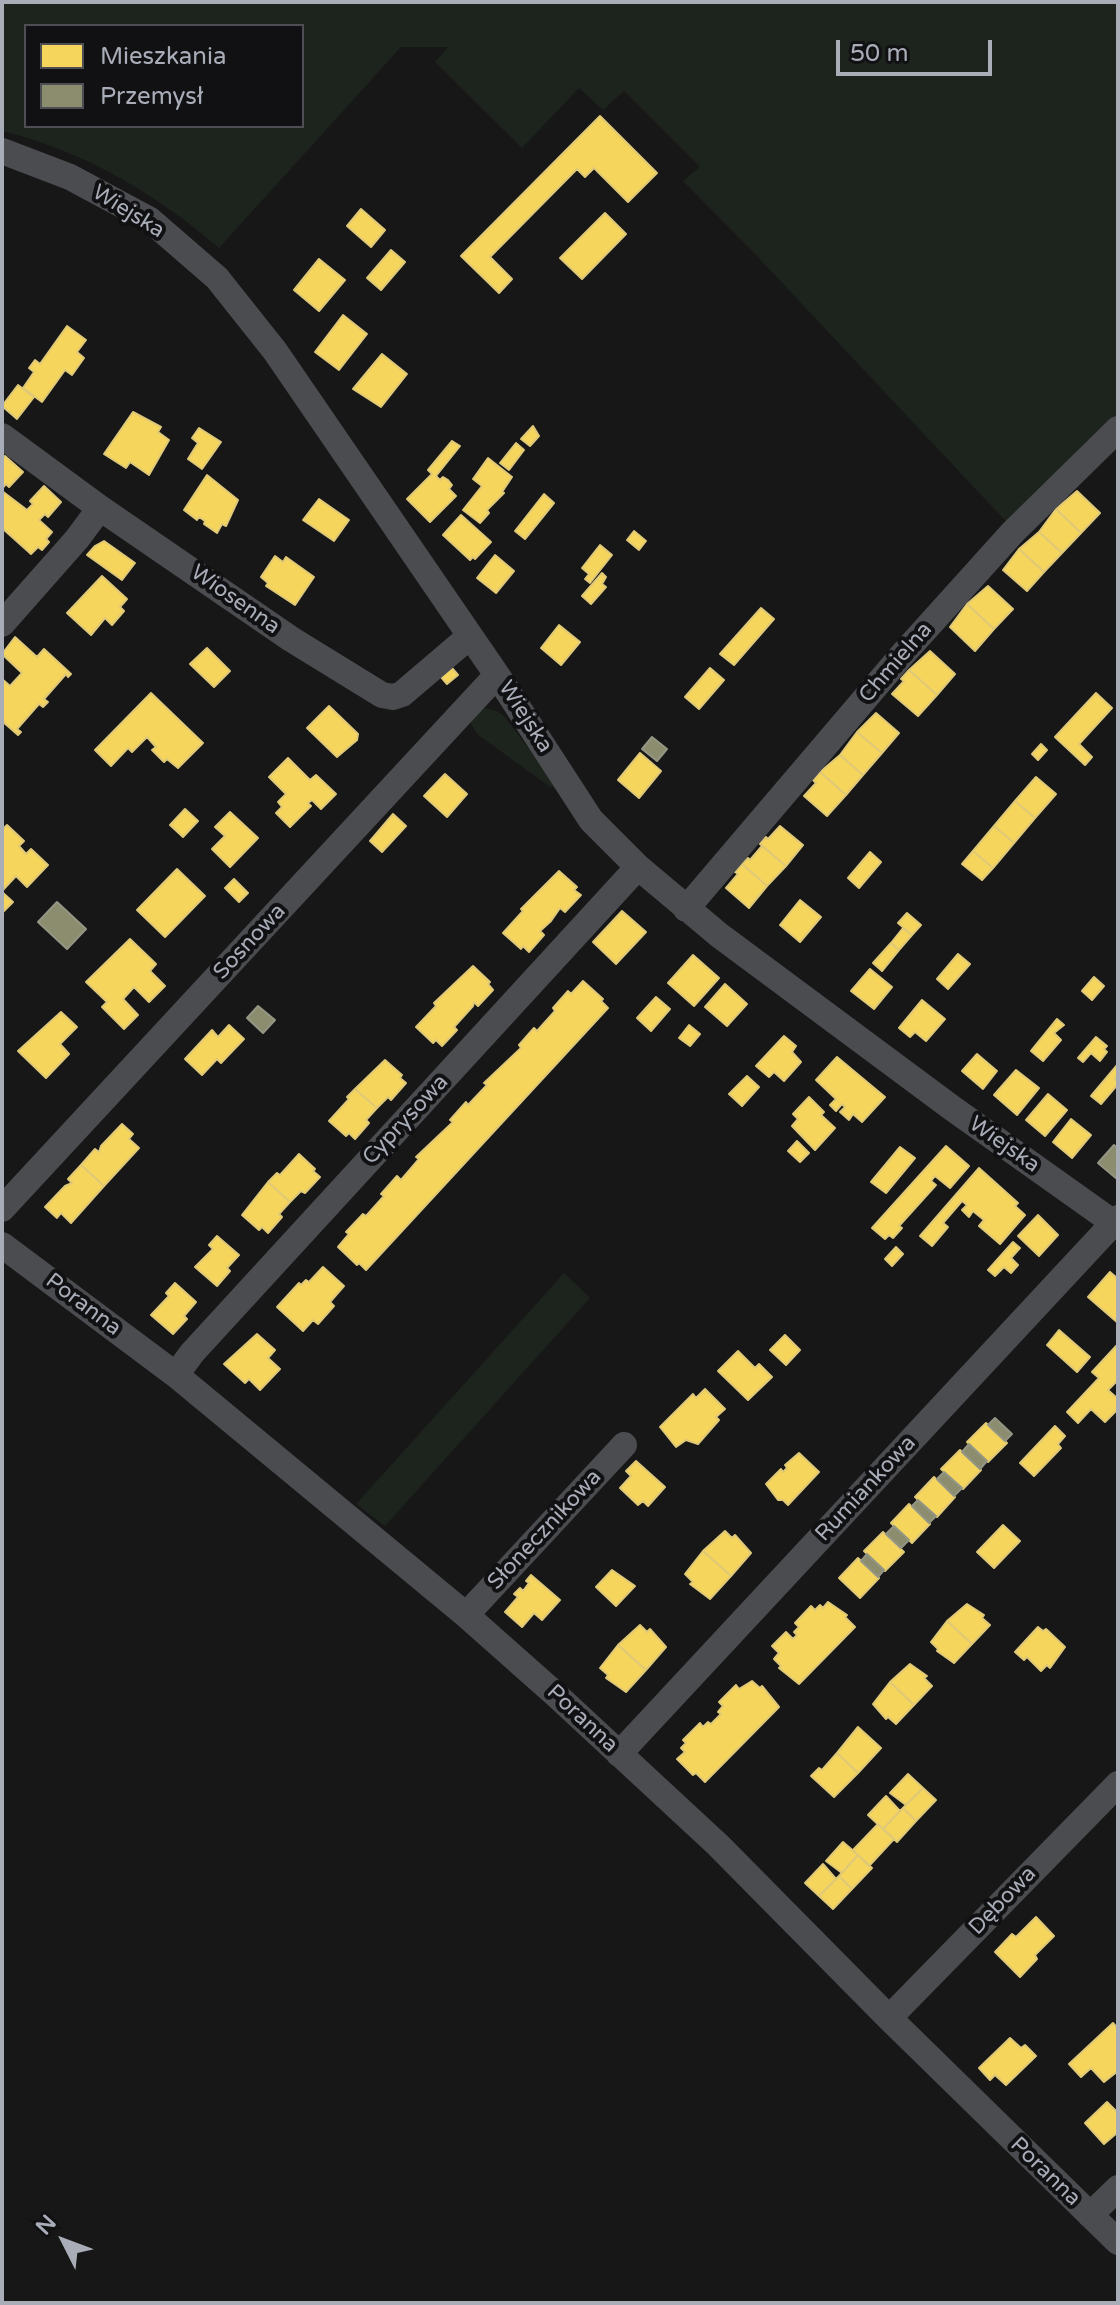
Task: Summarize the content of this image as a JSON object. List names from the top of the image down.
{
  "streets": {
    "street": [
      "Wiejska",
      "Wiosenna",
      "Chmielna",
      "Sosnowa",
      "Cyprysowa",
      "Poranna",
      "Rumiankowa",
      "Słonecznikowa",
      "Dębowa"
    ]
  },
  "crossings": [
    ["Wiejska", "Wiosenna"],
    ["Wiejska", "Chmielna"],
    ["Wiejska", "Sosnowa"],
    ["Wiejska", "Cyprysowa"],
    ["Wiejska", "Rumiankowa"],
    ["Cyprysowa", "Poranna"],
    ["Poranna", "Rumiankowa"],
    ["Poranna", "Słonecznikowa"],
    ["Poranna", "Dębowa"]
  ],
  "legend": ["Mieszkania", "Przemysł"],
  "scale_bar": "50 m",
  "north": "top left"
}
